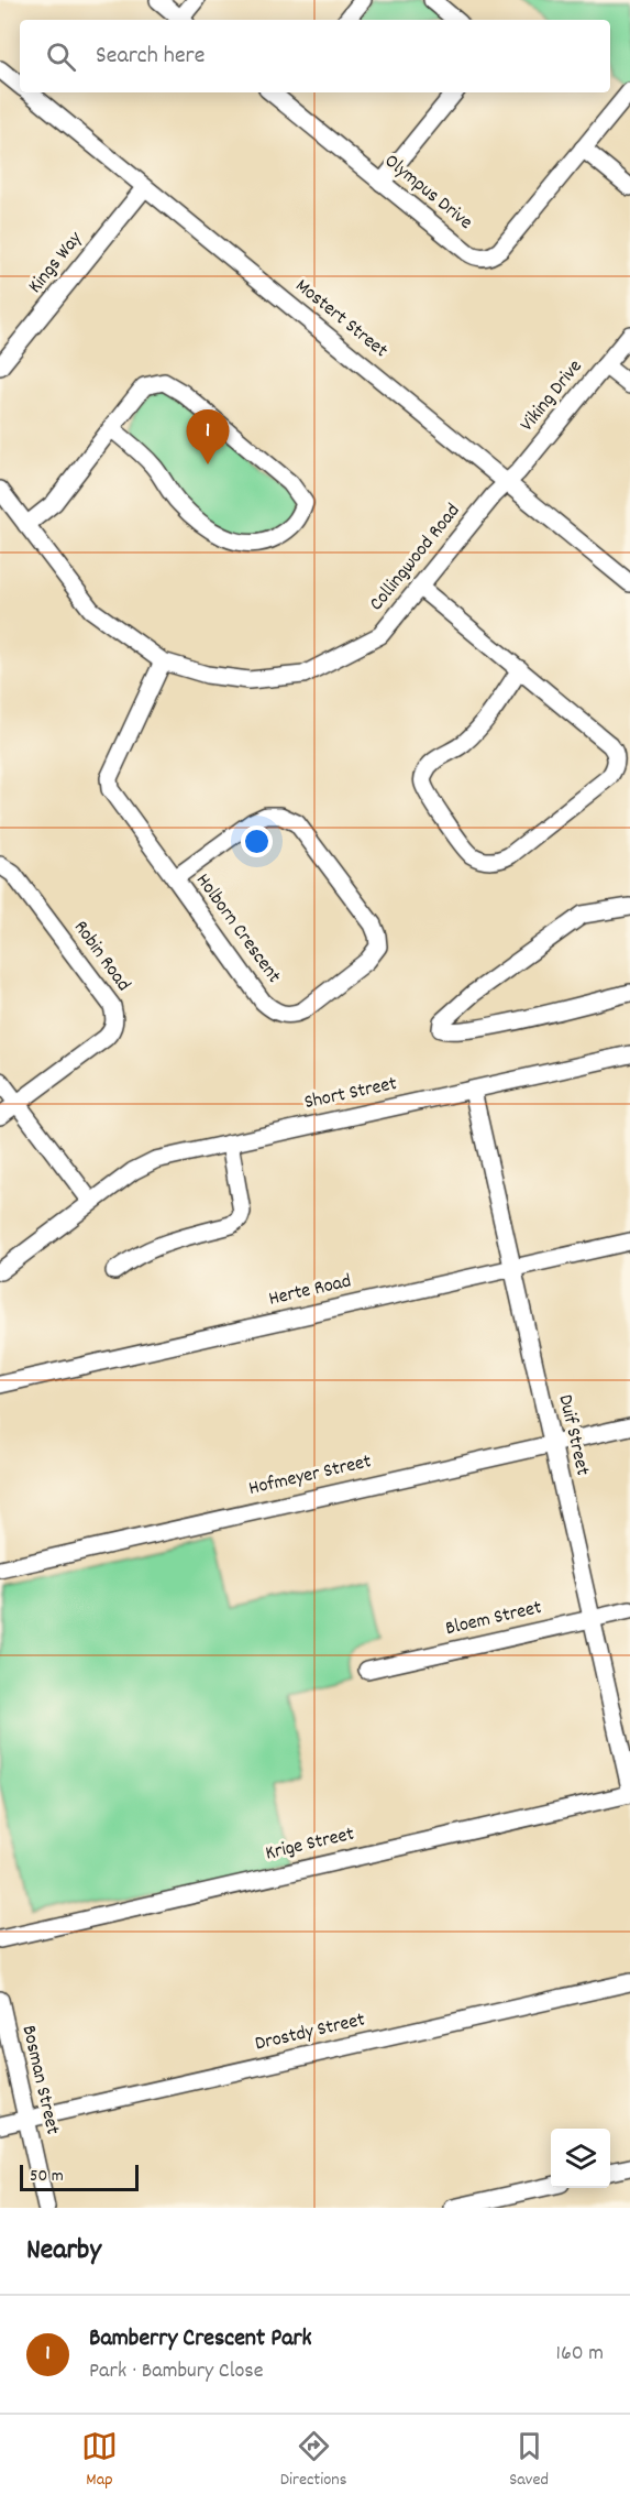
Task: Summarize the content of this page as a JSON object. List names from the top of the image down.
{
  "streets": {
    "street": [
      "Olympus Drive",
      "Kings Way",
      "Mostert Street",
      "Viking Drive",
      "Collingwood Road",
      "Holborn Crescent",
      "Robin Road",
      "Short Street",
      "Herte Road",
      "Duif Street",
      "Hofmeyer Street",
      "Bloem Street",
      "Krige Street",
      "Drostdy Street",
      "Bosman Street"
    ]
  },
  "crossings": [
    ["Kings Way", "Mostert Street"],
    ["Mostert Street", "Viking Drive"],
    ["Mostert Street", "Collingwood Road"],
    ["Viking Drive", "Collingwood Road"],
    ["Collingwood Road", "Holborn Crescent"],
    ["Short Street", "Duif Street"],
    ["Herte Road", "Duif Street"],
    ["Duif Street", "Hofmeyer Street"],
    ["Duif Street", "Bloem Street"],
    ["Duif Street", "Krige Street"],
    ["Drostdy Street", "Bosman Street"]
  ],
  "scale_bar": "50 m",
  "page": {
    "search": "Search here",
    "pins": "1",
    "scale": "50 m",
    "heading": "Nearby",
    "list": [
      {
        "mark": "1",
        "name": "Bamberry Crescent Park",
        "note": "Park · Bambury Close",
        "value": "160 m"
      }
    ],
    "nav": ["Map", "Directions", "Saved"]
  }
}
